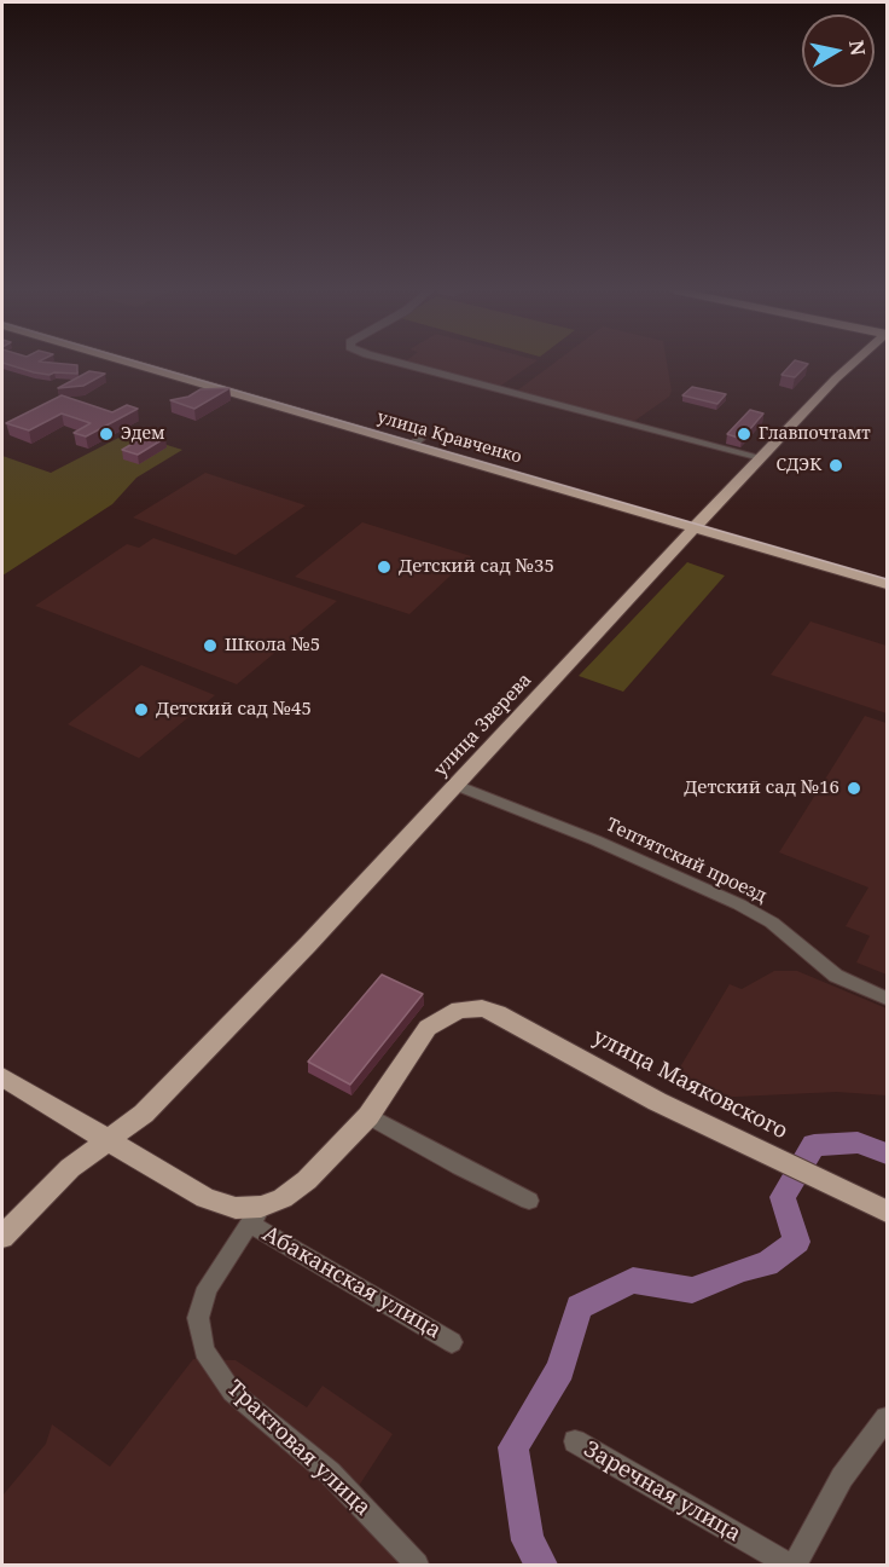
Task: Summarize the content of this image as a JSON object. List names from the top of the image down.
{
  "streets": {
    "main road": ["улица Кравченко", "улица Зверева", "улица Маяковского"],
    "street": [
      "Тептятский проезд",
      "Абаканская улица",
      "Трактовая улица",
      "Заречная улица"
    ]
  },
  "crossings": [
    ["улица Кравченко", "улица Зверева"],
    ["улица Зверева", "Тептятский проезд"],
    ["Абаканская улица", "Трактовая улица"]
  ],
  "places": [
    "Эдем",
    "Главпочтамт",
    "СДЭК",
    "Детский сад №35",
    "Школа №5",
    "Детский сад №45",
    "Детский сад №16"
  ],
  "north": "right"
}
